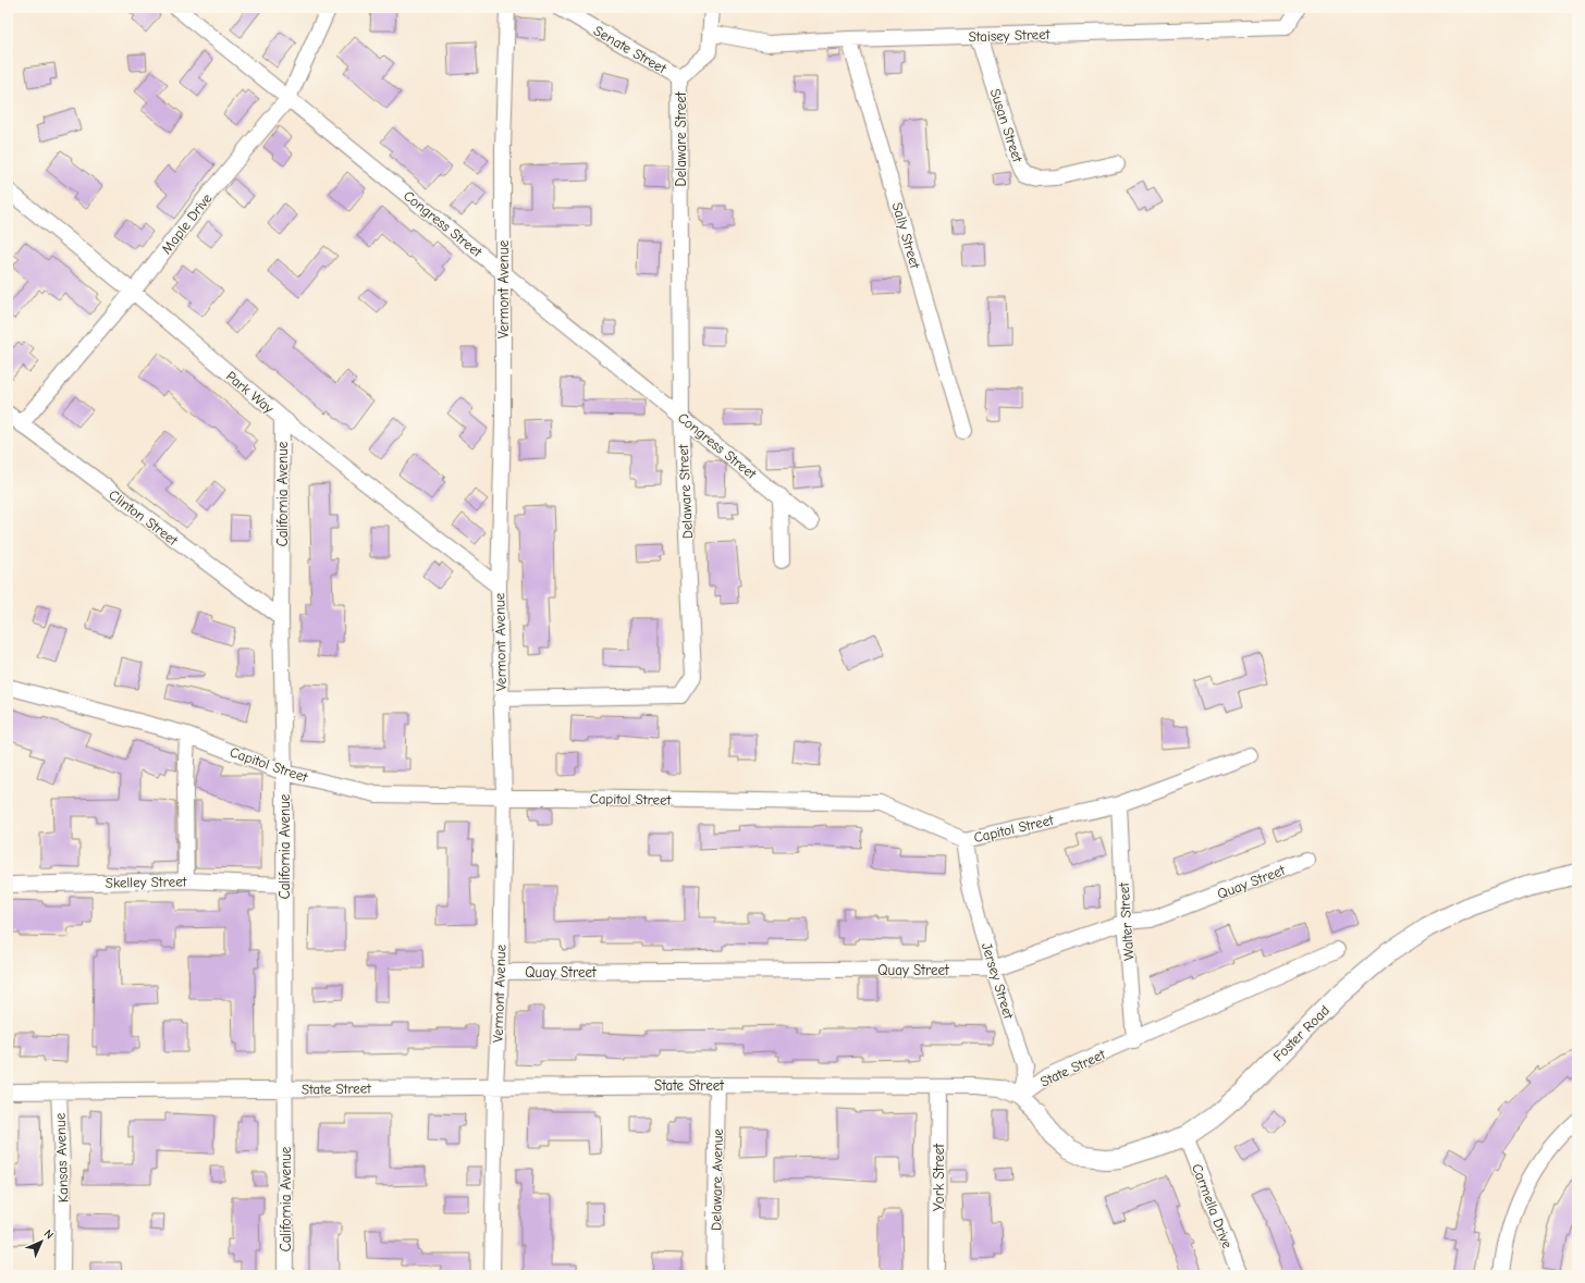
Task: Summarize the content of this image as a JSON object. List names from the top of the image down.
{
  "streets": {
    "street": [
      "Staisey Street",
      "Senate Street",
      "Susan Street",
      "Delaware Street",
      "Maple Drive",
      "Congress Street",
      "Sally Street",
      "Vermont Avenue",
      "Park Way",
      "California Avenue",
      "Clinton Street",
      "Capitol Street",
      "Skelley Street",
      "Quay Street",
      "Walter Street",
      "Jersey Street",
      "Foster Road",
      "State Street",
      "Kansas Avenue",
      "York Street",
      "Delaware Avenue",
      "Carmella Drive"
    ]
  },
  "crossings": [
    ["Staisey Street", "Susan Street"],
    ["Staisey Street", "Sally Street"],
    ["Senate Street", "Delaware Street"],
    ["Delaware Street", "Congress Street"],
    ["Delaware Street", "Vermont Avenue"],
    ["Maple Drive", "Congress Street"],
    ["Maple Drive", "Park Way"],
    ["Maple Drive", "Clinton Street"],
    ["Congress Street", "Vermont Avenue"],
    ["Vermont Avenue", "Park Way"],
    ["Vermont Avenue", "Capitol Street"],
    ["Vermont Avenue", "Quay Street"],
    ["Vermont Avenue", "State Street"],
    ["Park Way", "California Avenue"],
    ["California Avenue", "Clinton Street"],
    ["California Avenue", "Capitol Street"],
    ["California Avenue", "Skelley Street"],
    ["California Avenue", "State Street"],
    ["Capitol Street", "Walter Street"],
    ["Capitol Street", "Jersey Street"],
    ["Quay Street", "Walter Street"],
    ["Quay Street", "Jersey Street"],
    ["Walter Street", "State Street"],
    ["Jersey Street", "State Street"],
    ["Foster Road", "Carmella Drive"],
    ["State Street", "Kansas Avenue"],
    ["State Street", "York Street"],
    ["State Street", "Delaware Avenue"]
  ],
  "north": "top right"
}
